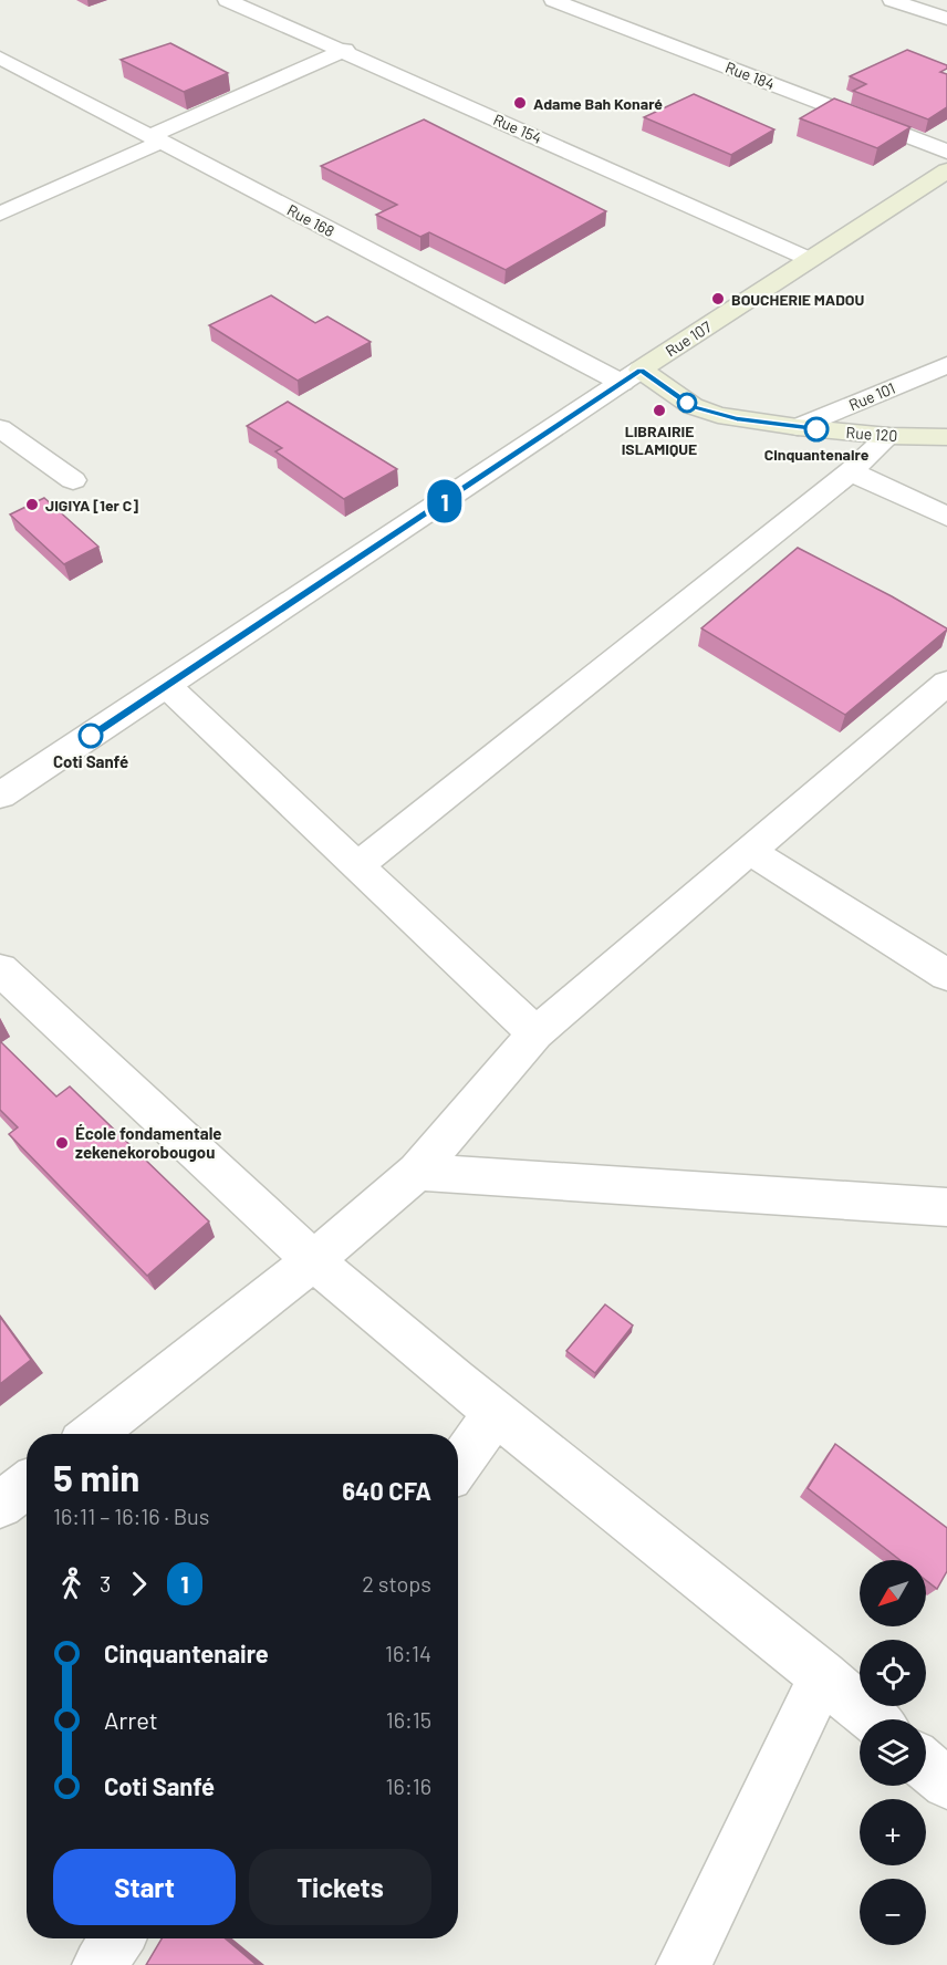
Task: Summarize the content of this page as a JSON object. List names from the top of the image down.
{
  "streets": {
    "main road": ["Rue 107", "Rue 120"],
    "street": [
      "Rue 184",
      "Rue 154",
      "Rue 168",
      "Rue 101"
    ]
  },
  "crossings": [
    ["Rue 154", "Rue 107"],
    ["Rue 168", "Rue 107"],
    ["Rue 168", "Rue 120"],
    ["Rue 107", "Rue 120"],
    ["Rue 101", "Rue 120"]
  ],
  "places": [
    "Adame Bah Konaré",
    "BOUCHERIE MADOU",
    "LIBRAIRIE ISLAMIQUE",
    "Cinquantenaire",
    "JIGIYA [1er C]",
    "Coti Sanfé",
    "École fondamentale zekenekorobougou"
  ],
  "lines": ["bus line 1"],
  "north": "bottom left",
  "page": {
    "on_map": "1",
    "heading": ["5 min", "16:11 – 16:16 · Bus", "640 CFA"],
    "legs": ["3", "1", "2 stops"],
    "map_buttons": ["+", "−"],
    "list": [
      {
        "name": "Cinquantenaire",
        "value": "16:14"
      },
      {
        "name": "Arret",
        "value": "16:15"
      },
      {
        "name": "Coti Sanfé",
        "value": "16:16"
      }
    ],
    "buttons": ["Start", "Tickets"]
  }
}
